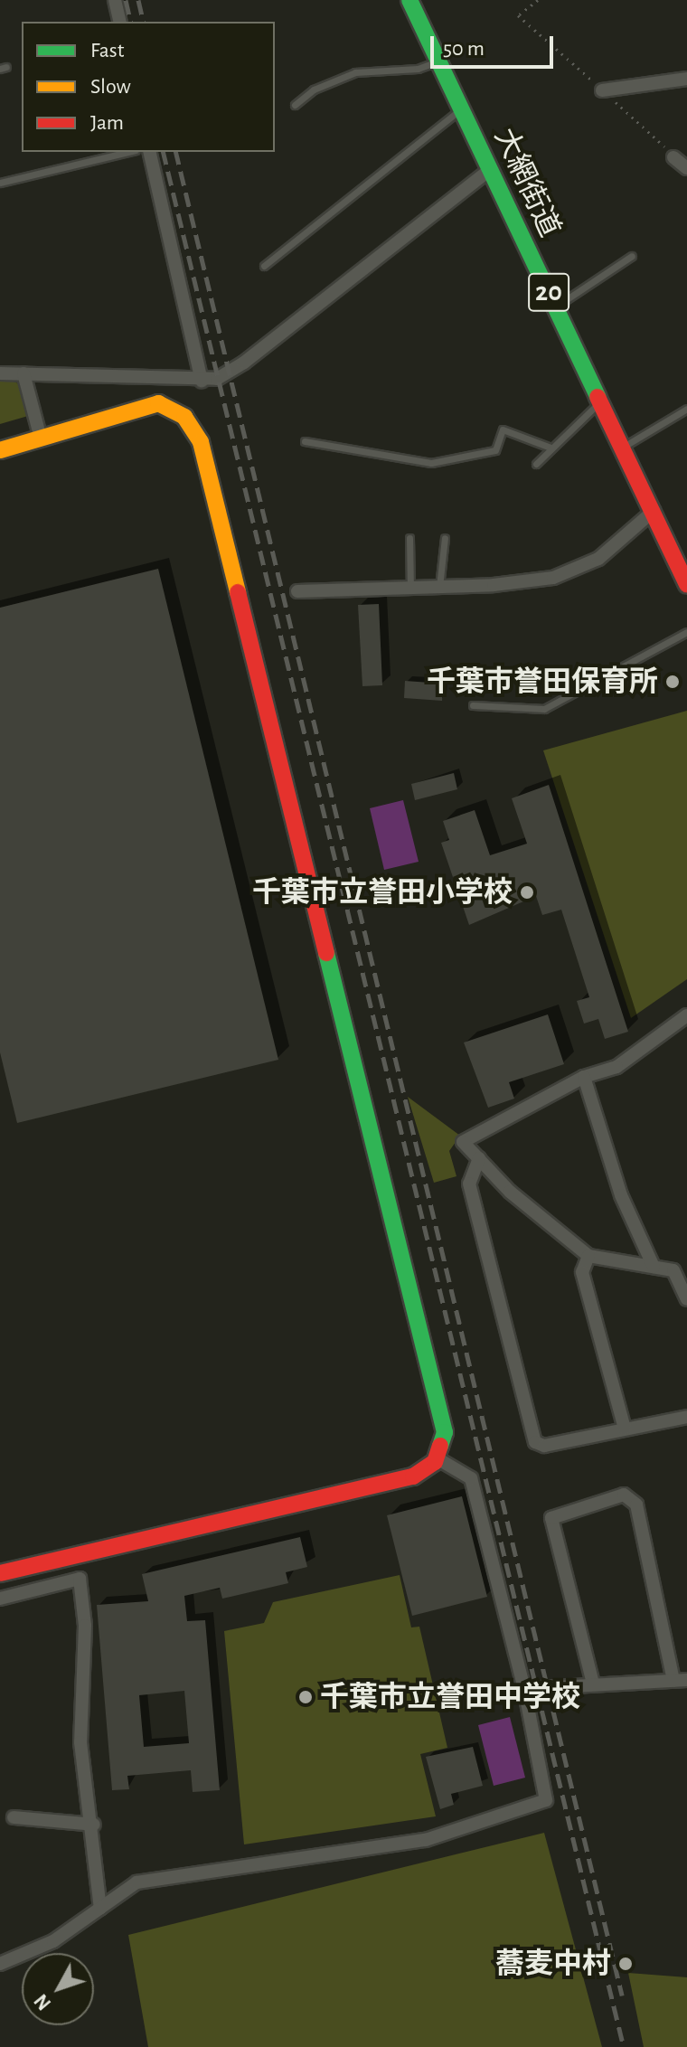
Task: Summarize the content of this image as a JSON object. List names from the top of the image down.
{
  "streets": {
    "street": ["大網街道", "20"]
  },
  "places": [
    "千葉市誉田保育所",
    "千葉市立誉田小学校",
    "千葉市立誉田中学校",
    "蕎麦中村"
  ],
  "legend": ["Fast", "Slow", "Jam"],
  "scale_bar": "50 m",
  "north": "bottom left"
}
